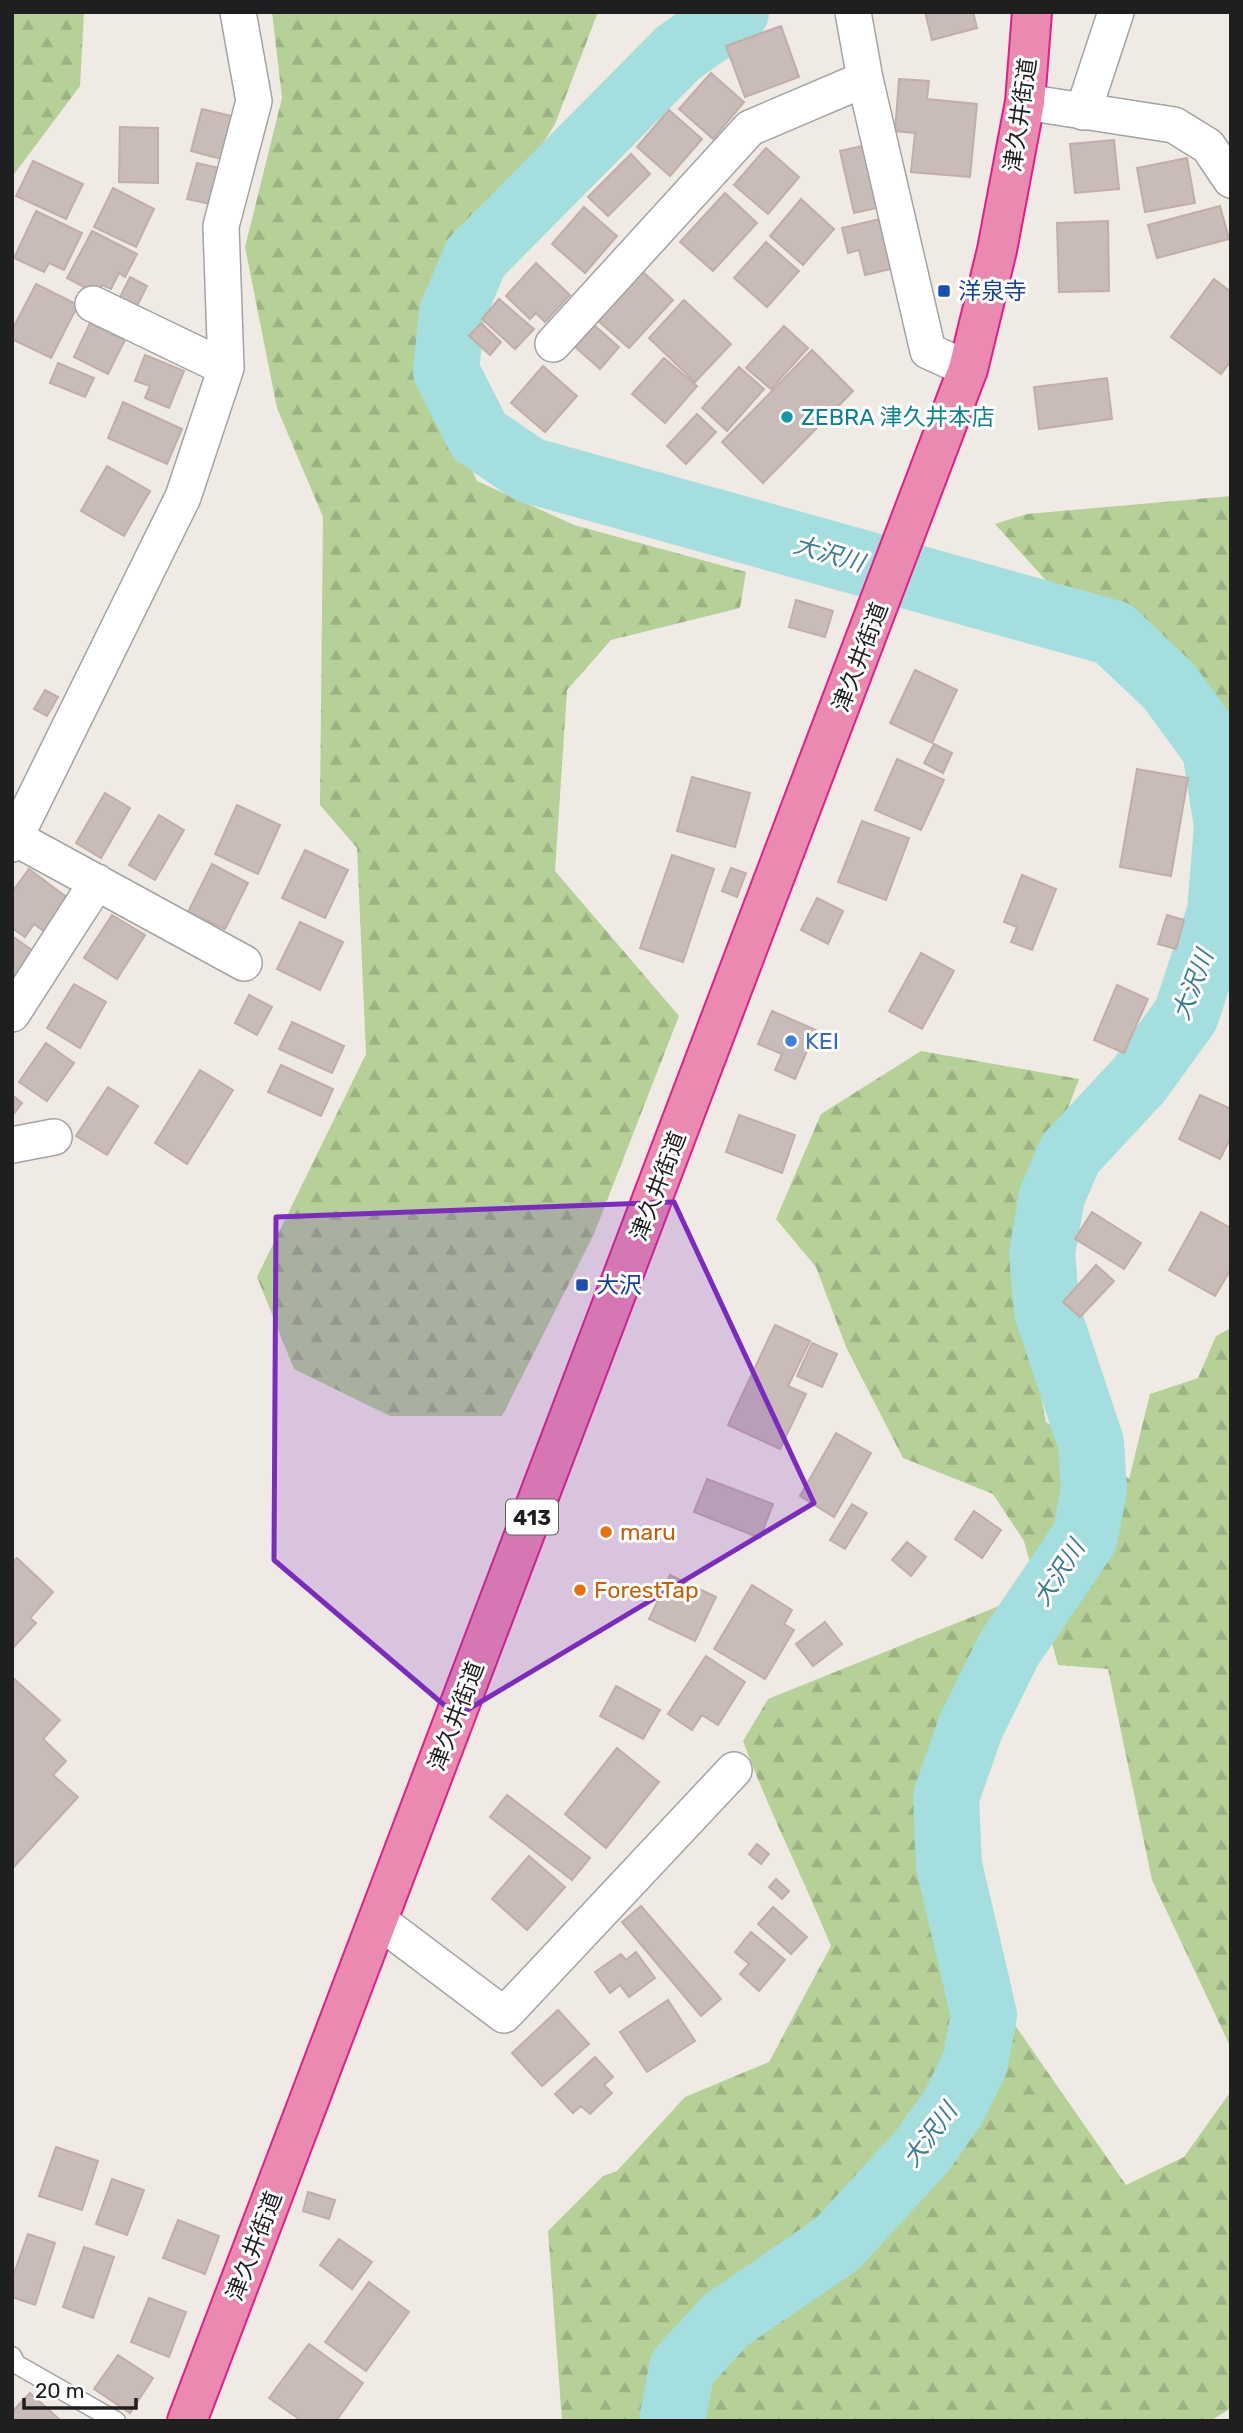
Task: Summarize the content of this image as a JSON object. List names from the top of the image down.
{
  "streets": {
    "highway": ["津久井街道", "413"]
  },
  "water": ["大沢川"],
  "places": {
    "transit": ["洋泉寺", "大沢"],
    "other": [
      "ZEBRA 津久井本店",
      "KEI",
      "maru",
      "ForestTap"
    ]
  },
  "scale_bar": "20 m"
}
